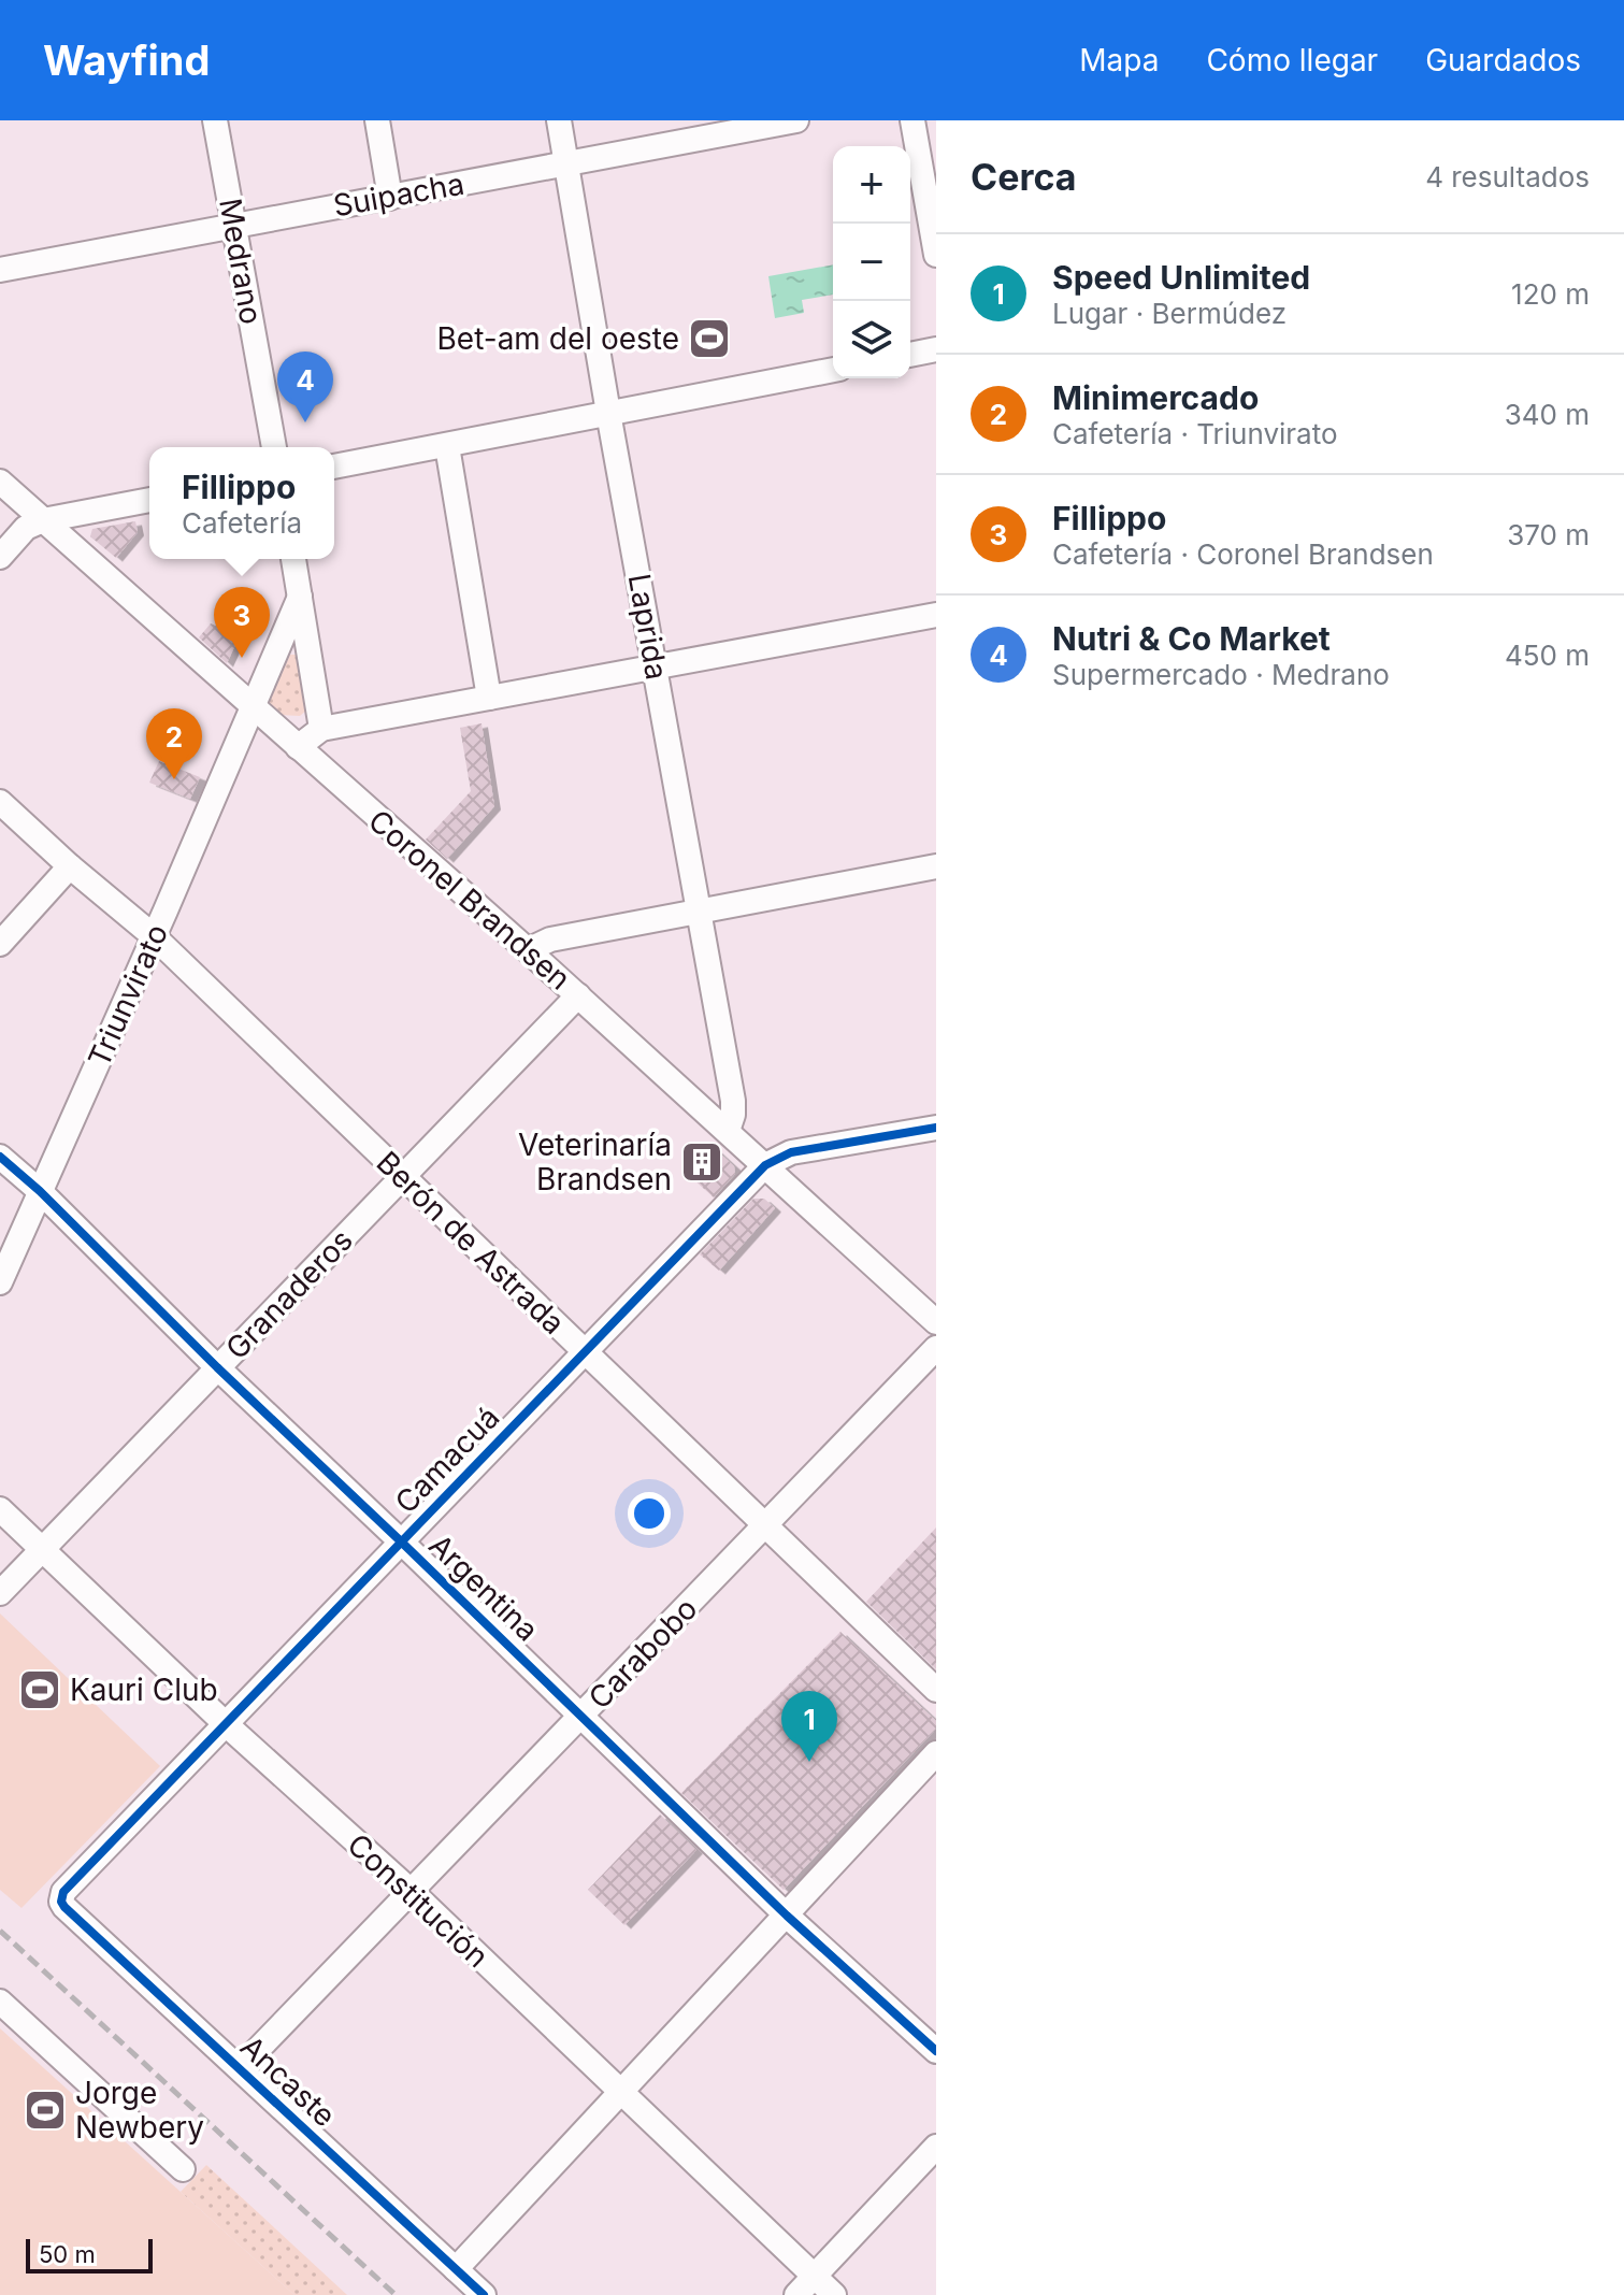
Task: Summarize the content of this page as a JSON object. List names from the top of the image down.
{
  "streets": {
    "street": [
      "Suipacha",
      "Medrano",
      "Laprida",
      "Coronel Brandsen",
      "Triunvirato",
      "Berón de Astrada",
      "Granaderos",
      "Camacuá",
      "Argentina",
      "Carabobo",
      "Constitución",
      "Ancaste"
    ]
  },
  "crossings": [
    ["Suipacha", "Medrano"],
    ["Suipacha", "Laprida"],
    ["Laprida", "Coronel Brandsen"],
    ["Coronel Brandsen", "Triunvirato"],
    ["Coronel Brandsen", "Granaderos"],
    ["Coronel Brandsen", "Camacuá"],
    ["Triunvirato", "Berón de Astrada"],
    ["Triunvirato", "Argentina"],
    ["Berón de Astrada", "Granaderos"],
    ["Berón de Astrada", "Camacuá"],
    ["Berón de Astrada", "Carabobo"],
    ["Granaderos", "Argentina"],
    ["Granaderos", "Constitución"],
    ["Camacuá", "Argentina"],
    ["Camacuá", "Constitución"],
    ["Camacuá", "Ancaste"],
    ["Argentina", "Carabobo"],
    ["Carabobo", "Constitución"],
    ["Carabobo", "Ancaste"]
  ],
  "places": {
    "sports": ["Bet-am del oeste", "Kauri Club", "Jorge Newbery"],
    "building": ["Veterinaría Brandsen"]
  },
  "scale_bar": "50 m",
  "page": {
    "header": "Wayfind",
    "nav": ["Mapa", "Cómo llegar", "Guardados"],
    "heading": ["Cerca", "4 resultados"],
    "map_buttons": ["+", "−"],
    "list": [
      {
        "mark": "1",
        "name": "Speed Unlimited",
        "note": "Lugar · Bermúdez",
        "value": "120 m"
      },
      {
        "mark": "2",
        "name": "Minimercado",
        "note": "Cafetería · Triunvirato",
        "value": "340 m"
      },
      {
        "mark": "3",
        "name": "Fillippo",
        "note": "Cafetería · Coronel Brandsen",
        "value": "370 m"
      },
      {
        "mark": "4",
        "name": "Nutri & Co Market",
        "note": "Supermercado · Medrano",
        "value": "450 m"
      }
    ],
    "pins": [
      "4",
      "3",
      "2",
      "1"
    ],
    "popup": ["Fillippo", "Cafetería"],
    "scale": "50 m"
  }
}
